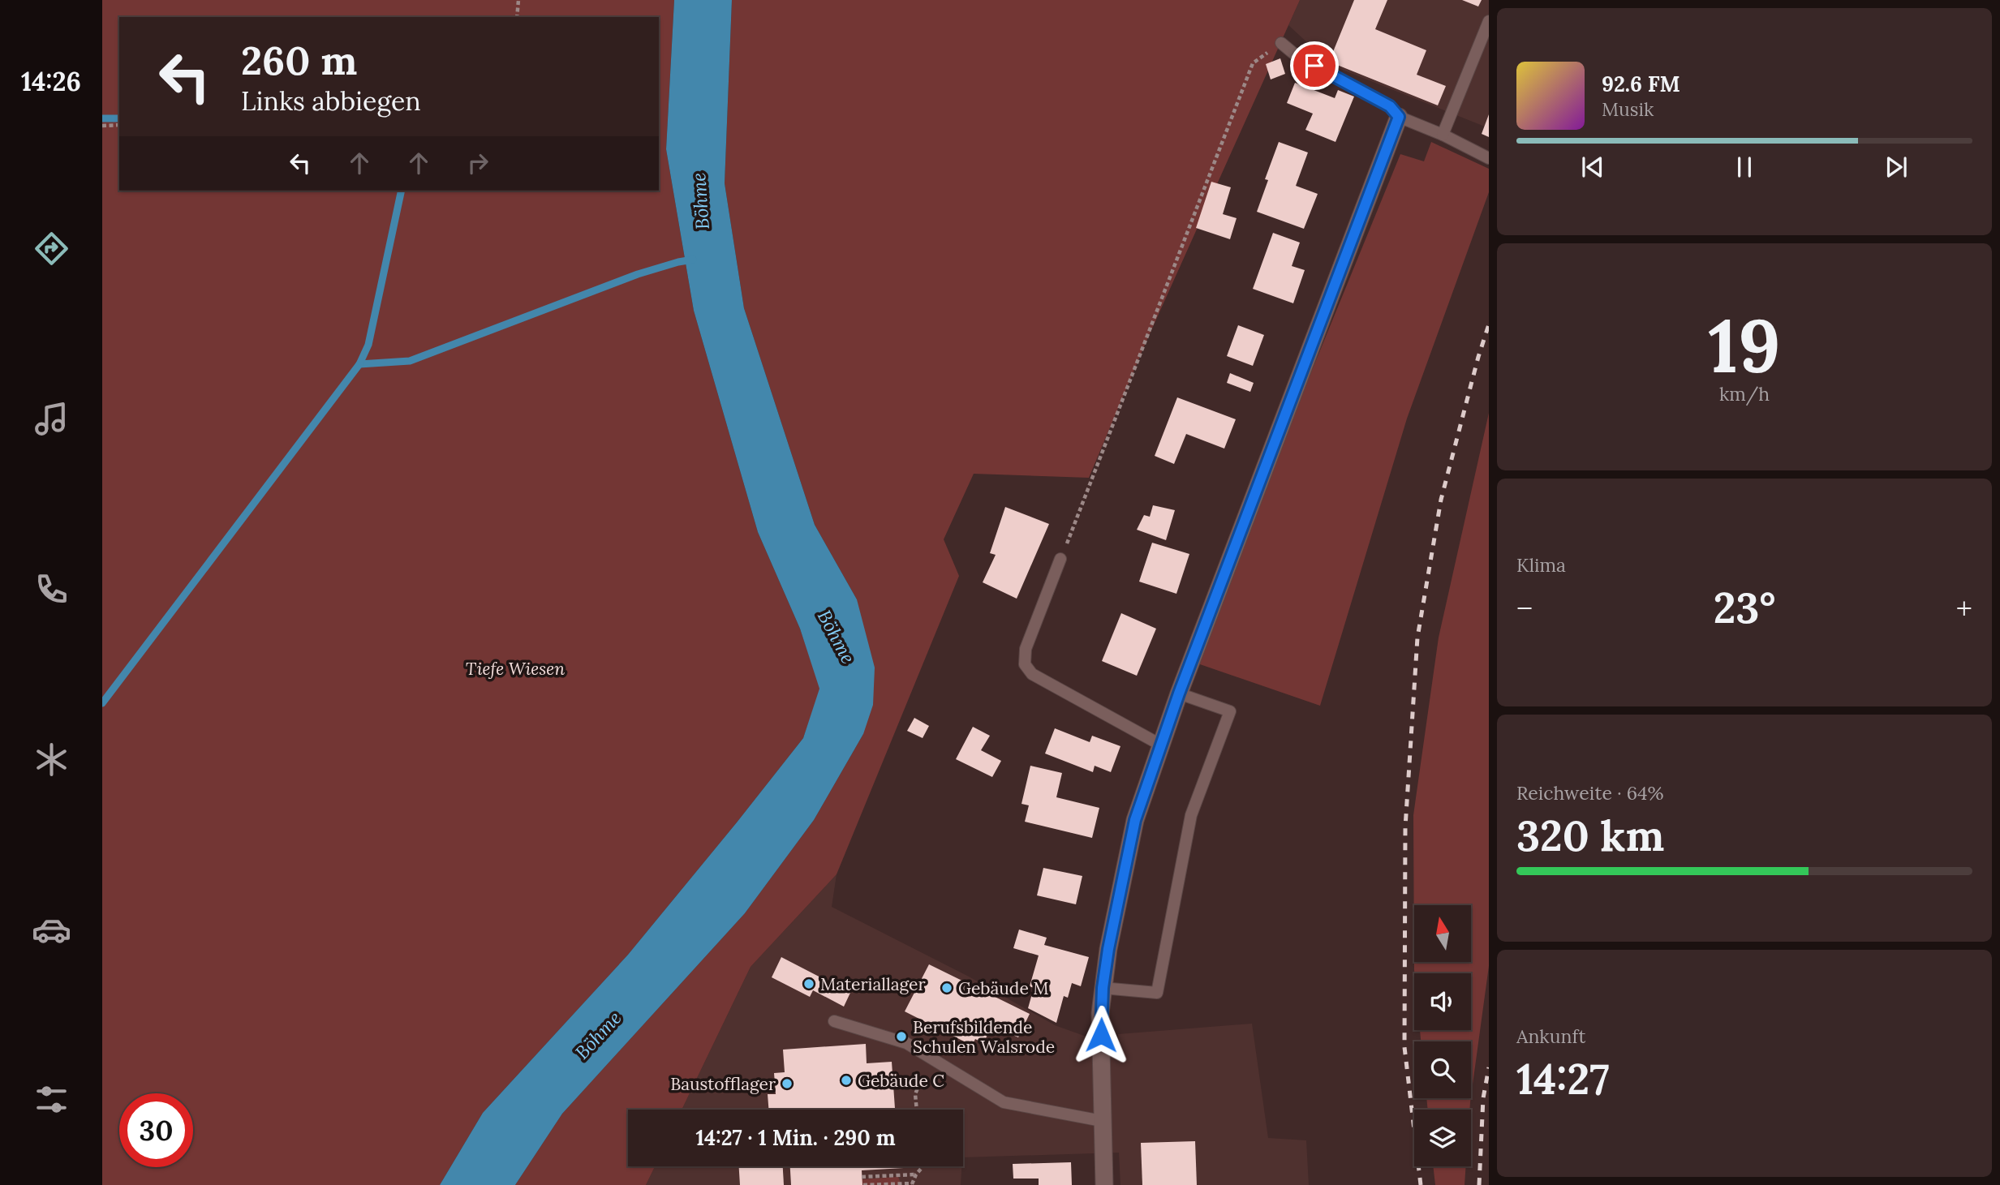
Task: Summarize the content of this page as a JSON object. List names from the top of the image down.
{
  "water": ["Böhme"],
  "parks": ["Tiefe Wiesen"],
  "places": [
    "Materiallager",
    "Gebäude M",
    "Berufsbildende Schulen Walsrode",
    "Gebäude C",
    "Baustofflager"
  ],
  "north": "top",
  "page": {
    "tabs": "14:26",
    "turn": ["260 m", "Links abbiegen"],
    "song": ["92.6 FM", "Musik"],
    "tile": [
      ["19", "km/h"],
      "Klima",
      ["Reichweite · 64%", "320 km"],
      ["Ankunft", "14:27"]
    ],
    "heat": ["−", "23°", "+"],
    "limit": "30",
    "trip": "14:27 · 1 Min. · 290 m"
  }
}
